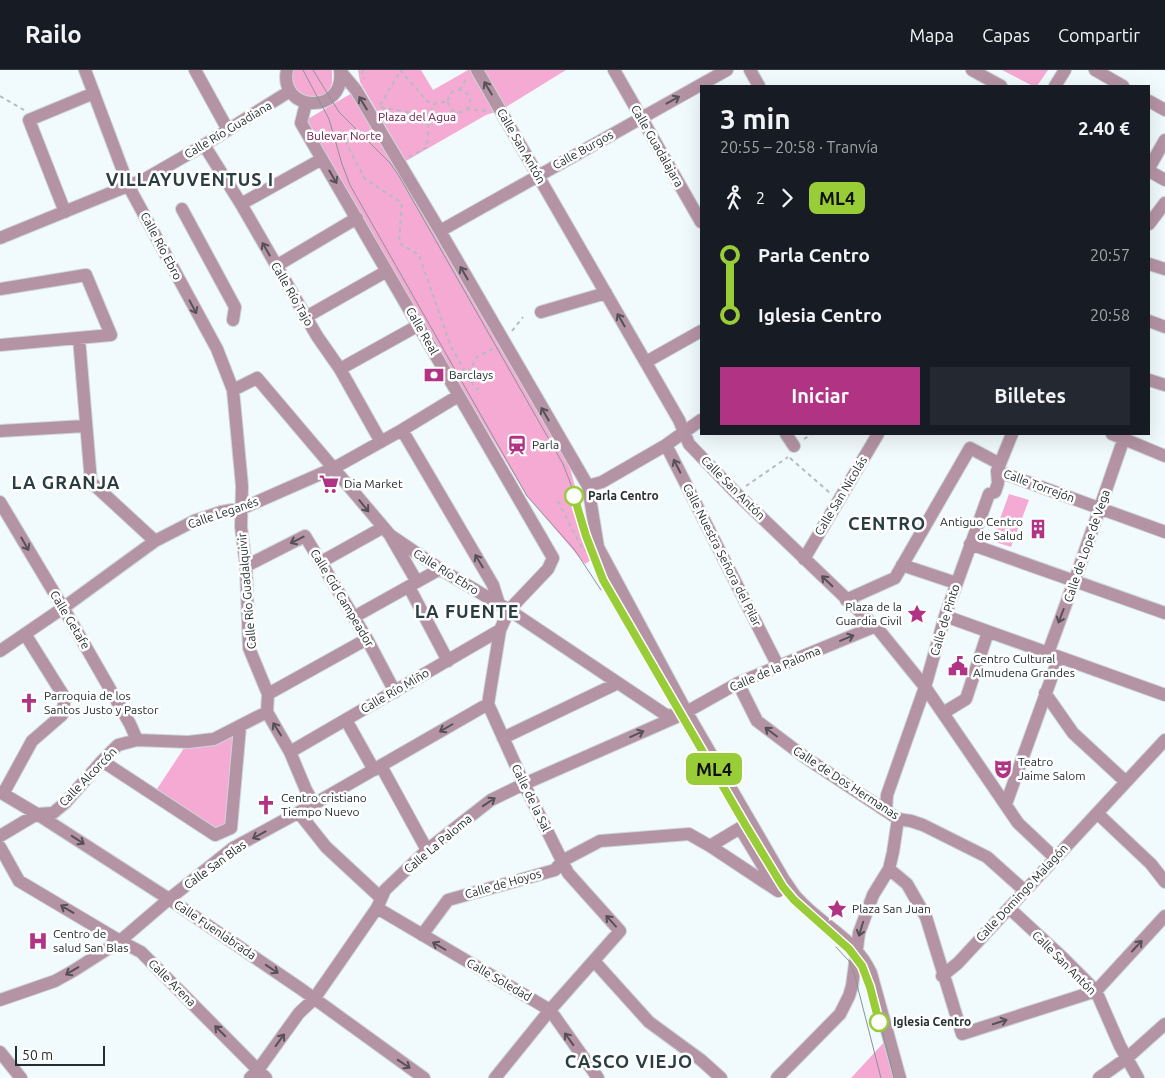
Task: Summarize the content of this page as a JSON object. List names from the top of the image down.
{
  "streets": {
    "street": [
      "Calle Río Guadiana",
      "Calle San Antón",
      "Calle Guadalajara",
      "Calle Burgos",
      "Calle Río Ebro",
      "Calle Río Tajo",
      "Calle Real",
      "Calle Torrejón",
      "Calle San Nicolás",
      "Calle Leganés",
      "Calle de Lope de Vega",
      "Calle Nuestra Señora del Pilar",
      "Calle Río Guadalquivir",
      "Calle Cid Campeador",
      "Calle Getafe",
      "Calle de Pinto",
      "Calle de la Paloma",
      "Calle Río Miño",
      "Calle Alcorcón",
      "Calle de Dos Hermanas",
      "Calle de la Sal",
      "Calle La Paloma",
      "Calle San Blas",
      "Calle de Hoyos",
      "Calle Domingo Malagón",
      "Calle Fuenlabrada",
      "Calle Soledad",
      "Calle Arena"
    ]
  },
  "crossings": [
    ["Calle Río Guadiana", "Calle Río Ebro"],
    ["Calle Río Guadiana", "Calle Río Tajo"],
    ["Calle San Antón", "Calle Burgos"],
    ["Calle San Antón", "Calle San Nicolás"],
    ["Calle San Antón", "Calle de Lope de Vega"],
    ["Calle San Antón", "Calle de Pinto"],
    ["Calle San Antón", "Calle de la Paloma"],
    ["Calle San Antón", "Calle Domingo Malagón"],
    ["Calle Guadalajara", "Calle Burgos"],
    ["Calle Río Ebro", "Calle Real"],
    ["Calle Río Ebro", "Calle Leganés"],
    ["Calle Río Ebro", "Calle Río Guadalquivir"],
    ["Calle Río Ebro", "Calle de la Paloma"],
    ["Calle Río Ebro", "Calle La Paloma"],
    ["Calle Río Tajo", "Calle Leganés"],
    ["Calle Real", "Calle Leganés"],
    ["Calle Torrejón", "Calle de Lope de Vega"],
    ["Calle Torrejón", "Calle de Pinto"],
    ["Calle Leganés", "Calle Río Guadalquivir"],
    ["Calle Leganés", "Calle Getafe"],
    ["Calle Nuestra Señora del Pilar", "Calle de la Paloma"],
    ["Calle Río Guadalquivir", "Calle Cid Campeador"],
    ["Calle Río Guadalquivir", "Calle Alcorcón"],
    ["Calle Cid Campeador", "Calle Río Miño"],
    ["Calle Getafe", "Calle Alcorcón"],
    ["Calle de Pinto", "Calle de Dos Hermanas"],
    ["Calle de la Paloma", "Calle de Dos Hermanas"],
    ["Calle de la Paloma", "Calle La Paloma"],
    ["Calle Alcorcón", "Calle Fuenlabrada"],
    ["Calle de Dos Hermanas", "Calle Domingo Malagón"],
    ["Calle de la Sal", "Calle La Paloma"],
    ["Calle de la Sal", "Calle San Blas"],
    ["Calle de la Sal", "Calle de Hoyos"],
    ["Calle de la Sal", "Calle Soledad"],
    ["Calle La Paloma", "Calle Fuenlabrada"],
    ["Calle La Paloma", "Calle Soledad"],
    ["Calle La Paloma", "Calle Arena"],
    ["Calle San Blas", "Calle Fuenlabrada"],
    ["Calle San Blas", "Calle Soledad"],
    ["Calle San Blas", "Calle Arena"],
    ["Calle de Hoyos", "Calle Soledad"]
  ],
  "one_way": [
    "Calle de la Paloma",
    "Calle San Blas",
    "Calle Fuenlabrada",
    "Calle Arena"
  ],
  "districts": [
    "VILLAYUVENTUS I",
    "LA GRANJA",
    "CENTRO",
    "LA FUENTE",
    "CASCO VIEJO"
  ],
  "parks": ["Plaza del Agua", "Bulevar Norte"],
  "places": {
    "bank": ["Barclays"],
    "station": ["Parla"],
    "supermarket": ["Dia Market"],
    "other": ["Parla Centro", "Iglesia Centro"],
    "building": ["Antiguo Centro de Salud"],
    "place": ["Plaza de la Guardia Civil", "Plaza San Juan"],
    "public building": ["Centro Cultural Almudena Grandes"],
    "church": ["Parroquia de los Santos Justo y Pastor", "Centro cristiano Tiempo Nuevo"],
    "theatre": ["Teatro Jaime Salom"],
    "hospital": ["Centro de salud San Blas"]
  },
  "lines": ["tram line ML4"],
  "scale_bar": "50 m",
  "page": {
    "header": "Railo",
    "nav": ["Mapa", "Capas", "Compartir"],
    "on_map": "ML4",
    "heading": ["3 min", "20:55 – 20:58 · Tranvía", "2.40 €"],
    "legs": ["2", "ML4"],
    "list": [
      {
        "name": "Parla Centro",
        "value": "20:57"
      },
      {
        "name": "Iglesia Centro",
        "value": "20:58"
      }
    ],
    "buttons": ["Iniciar", "Billetes"],
    "scale": "50 m"
  }
}
